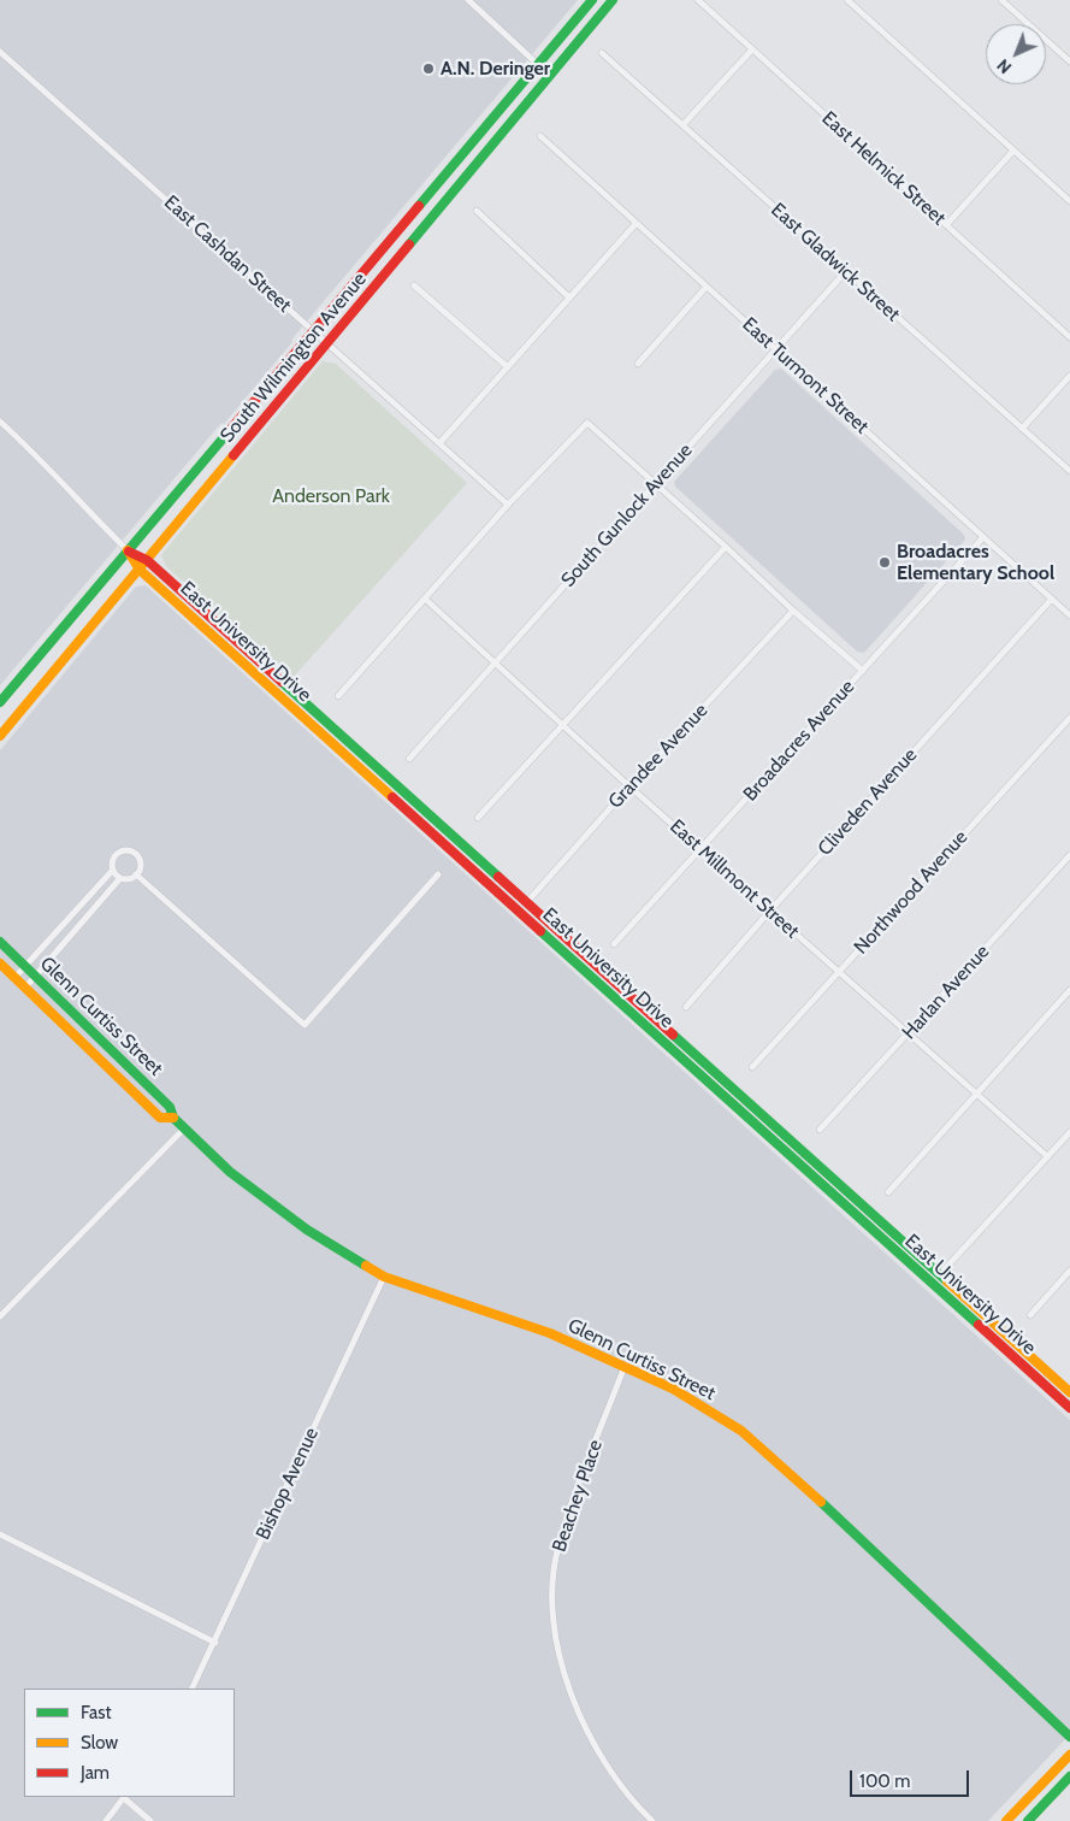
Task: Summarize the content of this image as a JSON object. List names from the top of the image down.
{
  "streets": {
    "street": [
      "East Helmick Street",
      "East Cashdan Street",
      "East Gladwick Street",
      "South Wilmington Avenue",
      "East Turmont Street",
      "South Gunlock Avenue",
      "East University Drive",
      "Broadacres Avenue",
      "Grandee Avenue",
      "Cliveden Avenue",
      "East Millmont Street",
      "Northwood Avenue",
      "Harlan Avenue",
      "Glenn Curtiss Street",
      "Bishop Avenue",
      "Beachey Place"
    ]
  },
  "crossings": [
    ["East Cashdan Street", "South Wilmington Avenue"],
    ["East Gladwick Street", "South Gunlock Avenue"],
    ["South Wilmington Avenue", "East University Drive"],
    ["East Turmont Street", "South Gunlock Avenue"],
    ["East Turmont Street", "Broadacres Avenue"],
    ["East Turmont Street", "Cliveden Avenue"],
    ["South Gunlock Avenue", "East Millmont Street"],
    ["East University Drive", "Grandee Avenue"],
    ["Broadacres Avenue", "East Millmont Street"],
    ["Grandee Avenue", "East Millmont Street"],
    ["Cliveden Avenue", "East Millmont Street"],
    ["East Millmont Street", "Northwood Avenue"],
    ["East Millmont Street", "Harlan Avenue"],
    ["Glenn Curtiss Street", "Bishop Avenue"],
    ["Glenn Curtiss Street", "Beachey Place"]
  ],
  "parks": ["Anderson Park"],
  "places": ["A.N. Deringer", "Broadacres Elementary School"],
  "legend": ["Fast", "Slow", "Jam"],
  "scale_bar": "100 m",
  "north": "bottom left"
}
